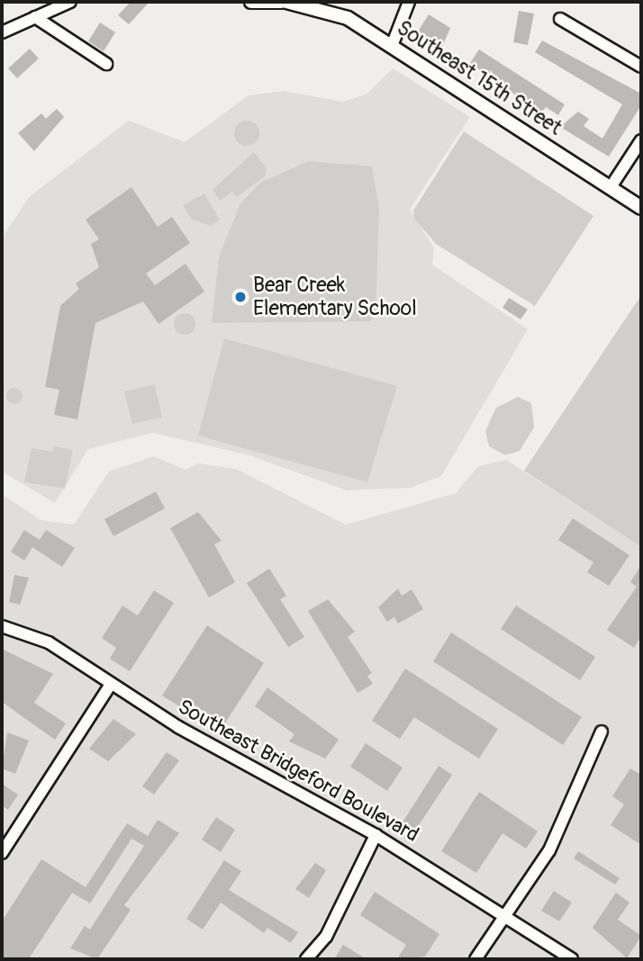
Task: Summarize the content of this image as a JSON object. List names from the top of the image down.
{
  "streets": {
    "main road": ["Southeast 15th Street"],
    "street": ["Southeast Bridgeford Boulevard"]
  },
  "places": ["Bear Creek Elementary School"]
}
